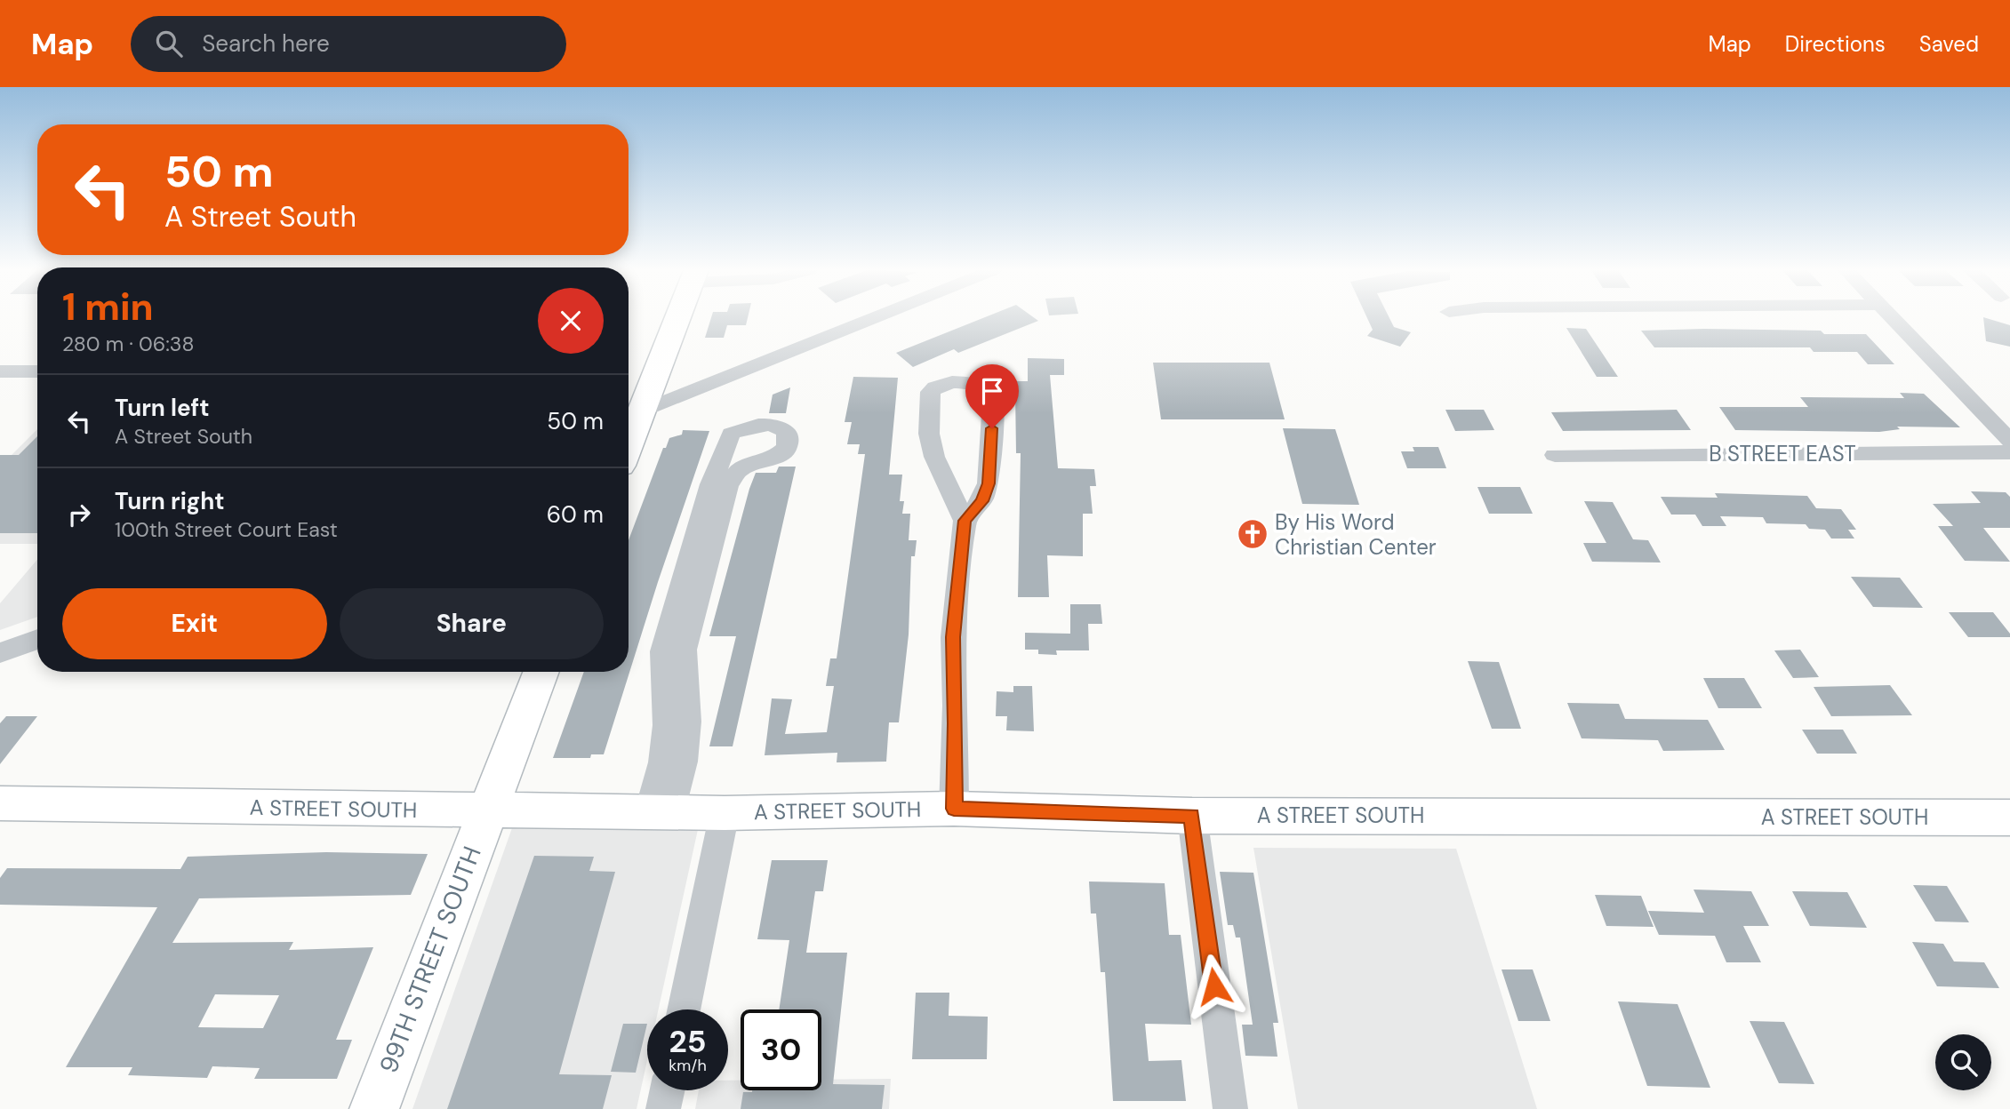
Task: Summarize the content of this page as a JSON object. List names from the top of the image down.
{
  "streets": {
    "street": ["B STREET EAST", "A STREET SOUTH", "99TH STREET SOUTH"]
  },
  "crossings": [
    ["A STREET SOUTH", "99TH STREET SOUTH"]
  ],
  "places": {
    "church": ["By His Word Christian Center"]
  },
  "page": {
    "header": "Map",
    "search": "Search here",
    "nav": ["Map", "Directions", "Saved"],
    "turn": ["50 m", "A Street South"],
    "heading": ["1 min", "280 m · 06:38"],
    "list": [
      {
        "name": "Turn left",
        "note": "A Street South",
        "value": "50 m"
      },
      {
        "name": "Turn right",
        "note": "100th Street Court East",
        "value": "60 m"
      }
    ],
    "buttons": ["Exit", "Share"],
    "speed": "25 km/h",
    "limit": "30"
  }
}
